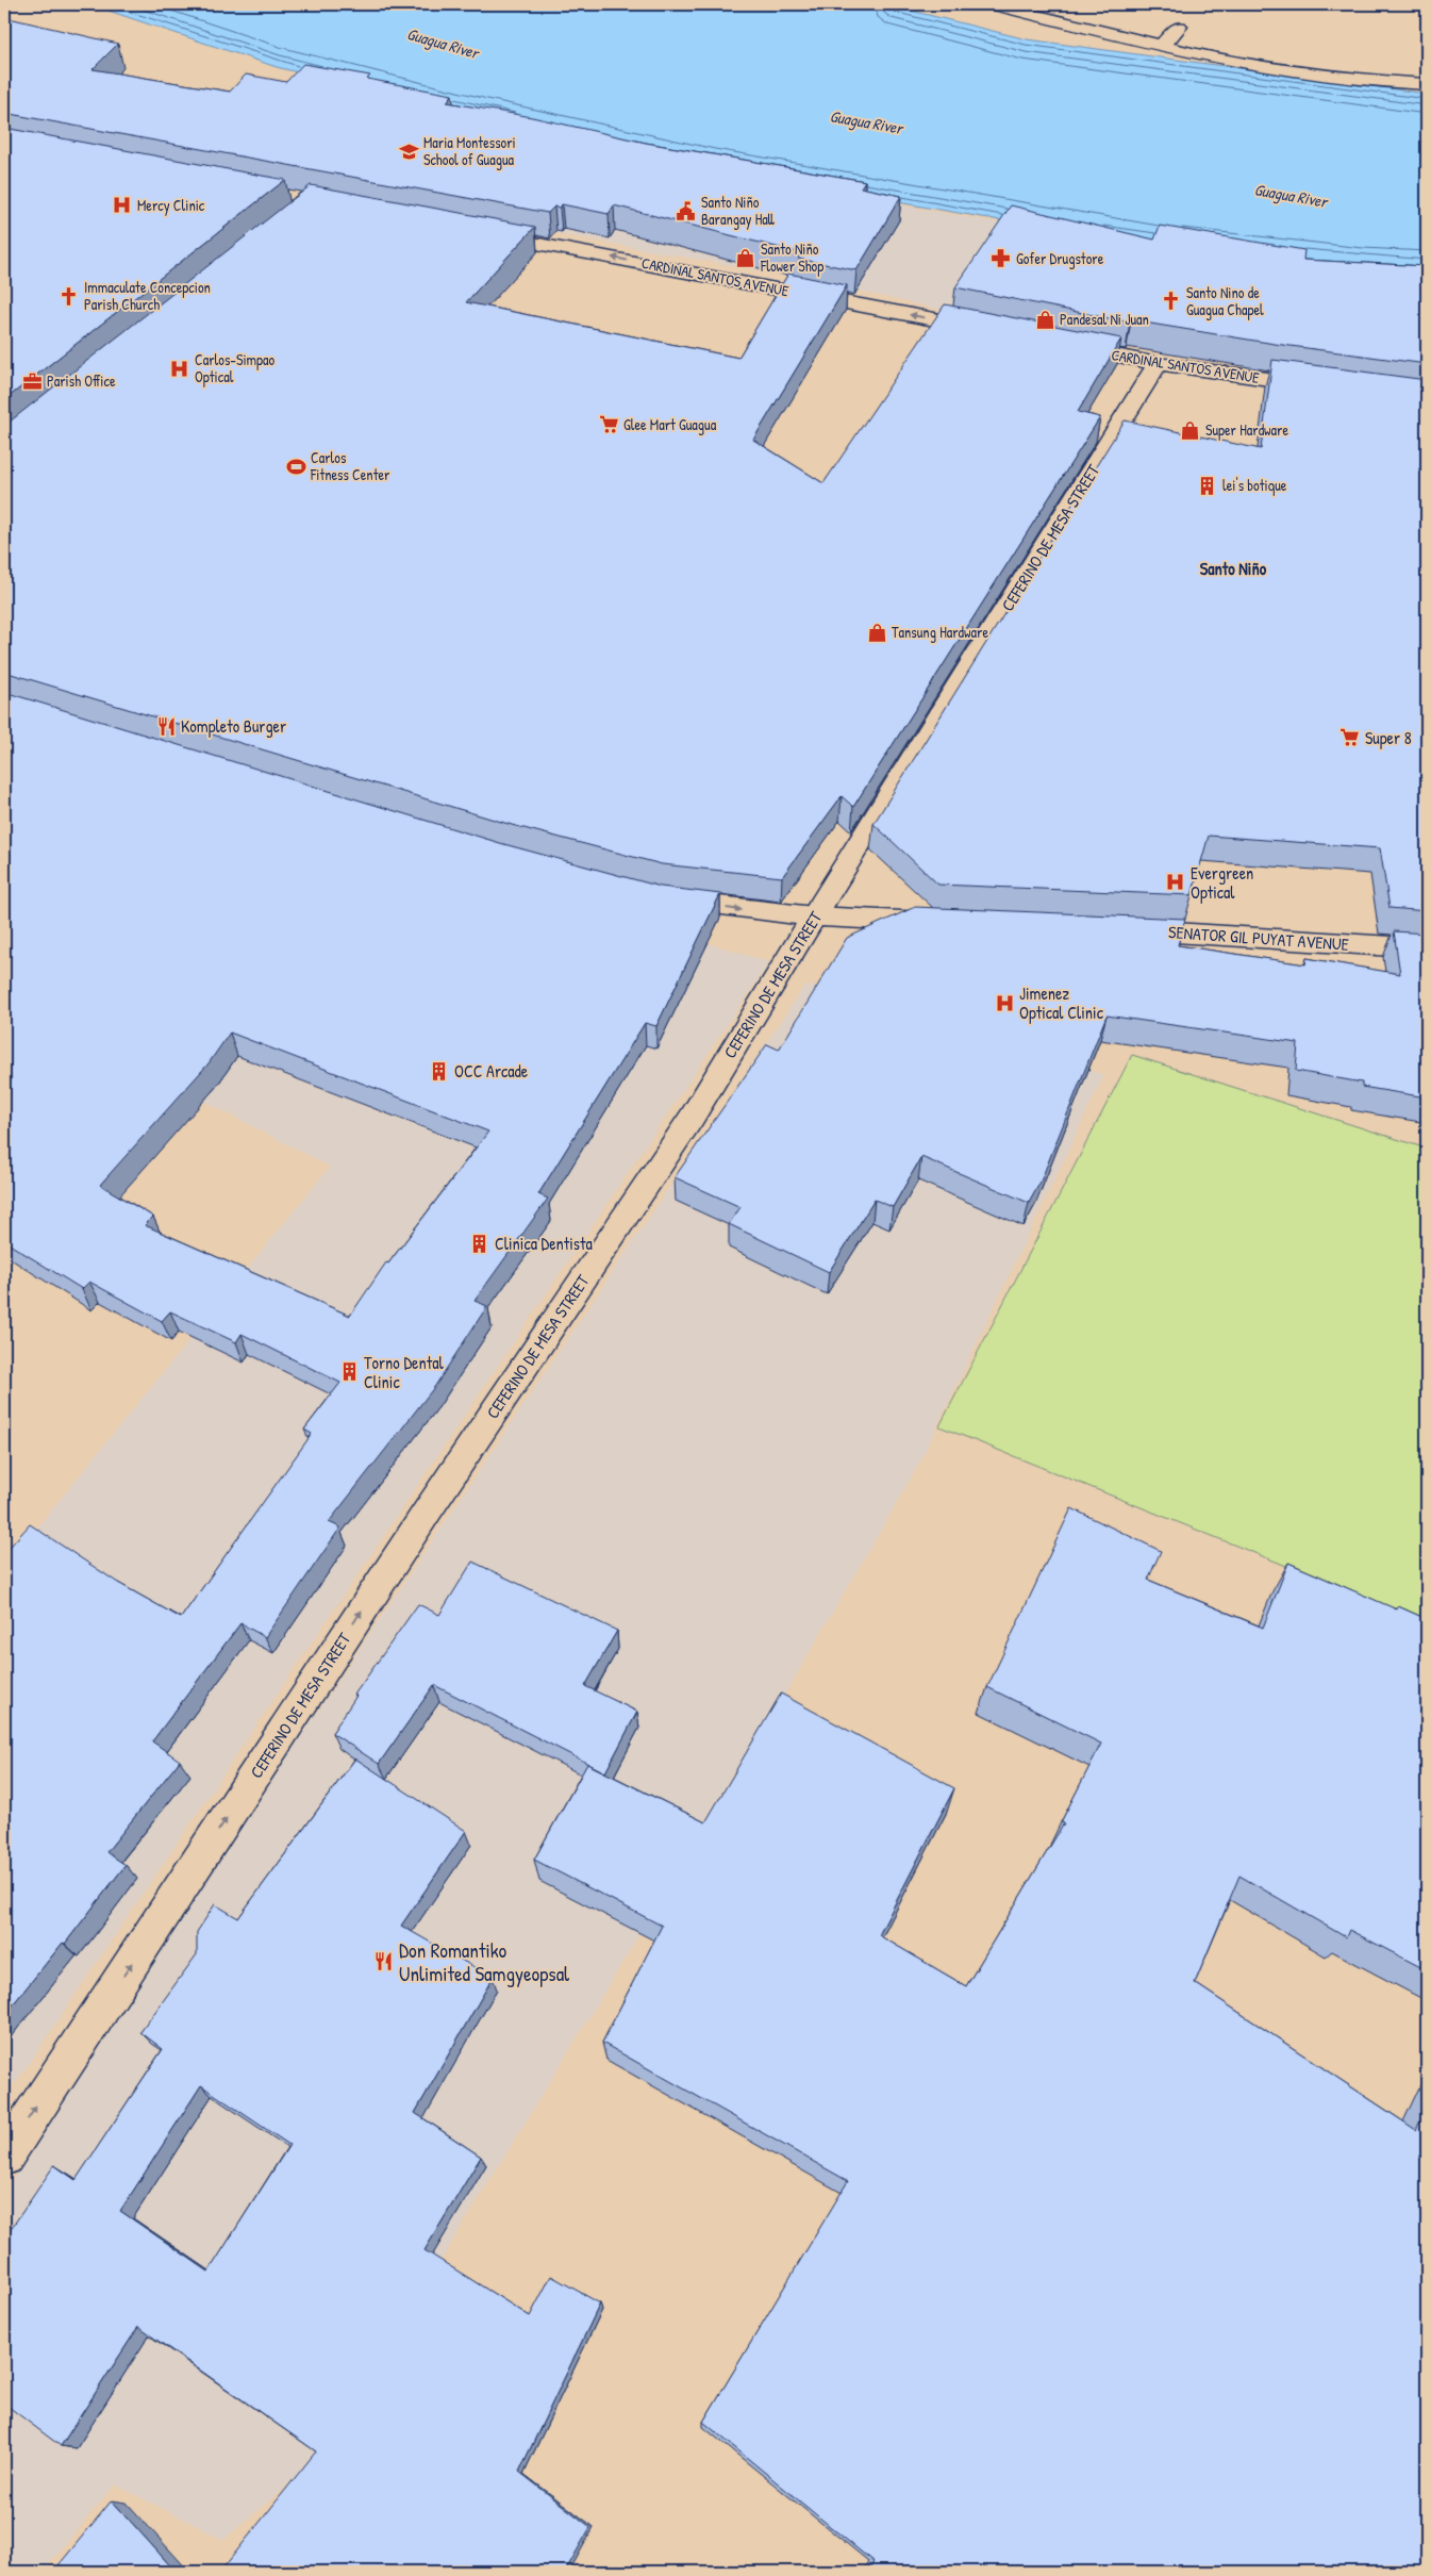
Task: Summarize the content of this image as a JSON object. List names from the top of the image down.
{
  "streets": {
    "street": ["CARDINAL SANTOS AVENUE", "CEFERINO DE MESA STREET", "SENATOR GIL PUYAT AVENUE"]
  },
  "crossings": [
    ["CARDINAL SANTOS AVENUE", "CEFERINO DE MESA STREET"]
  ],
  "one_way": ["CARDINAL SANTOS AVENUE", "CEFERINO DE MESA STREET"],
  "districts": ["Santo Niño"],
  "water": ["Guagua River"],
  "places": {
    "school or university": ["Maria Montessori School of Guagua"],
    "hospital": [
      "Mercy Clinic",
      "Carlos-Simpao Optical",
      "Evergreen Optical",
      "Jimenez Optical Clinic"
    ],
    "public building": ["Santo Niño Barangay Hall"],
    "shop": [
      "Santo Niño Flower Shop",
      "Pandesal Ni Juan",
      "Super Hardware",
      "Tansung Hardware"
    ],
    "pharmacy": ["Gofer Drugstore"],
    "church": ["Immaculate Concepcion Parish Church", "Santo Nino de Guagua Chapel"],
    "office": ["Parish Office"],
    "supermarket": ["Glee Mart Guagua", "Super 8"],
    "sports": ["Carlos Fitness Center"],
    "building": [
      "lei's botique",
      "OCC Arcade",
      "Clinica Dentista",
      "Torno Dental Clinic"
    ],
    "restaurant": ["Kompleto Burger", "Don Romantiko Unlimited Samgyeopsal"]
  }
}
